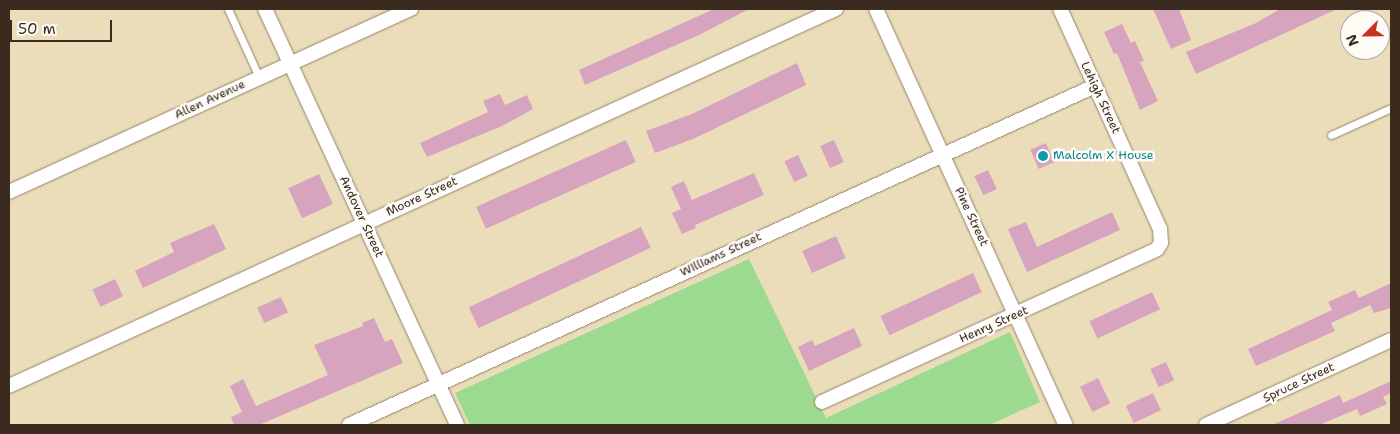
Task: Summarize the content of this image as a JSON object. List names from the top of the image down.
{
  "streets": {
    "street": [
      "Lehigh Street",
      "Allen Avenue",
      "Moore Street",
      "Andover Street",
      "Pine Street",
      "Williams Street",
      "Henry Street",
      "Spruce Street"
    ]
  },
  "crossings": [
    ["Lehigh Street", "Williams Street"],
    ["Lehigh Street", "Henry Street"],
    ["Allen Avenue", "Andover Street"],
    ["Moore Street", "Andover Street"],
    ["Andover Street", "Williams Street"],
    ["Pine Street", "Williams Street"],
    ["Pine Street", "Henry Street"]
  ],
  "places": ["Malcolm X House"],
  "scale_bar": "50 m",
  "north": "bottom left"
}
